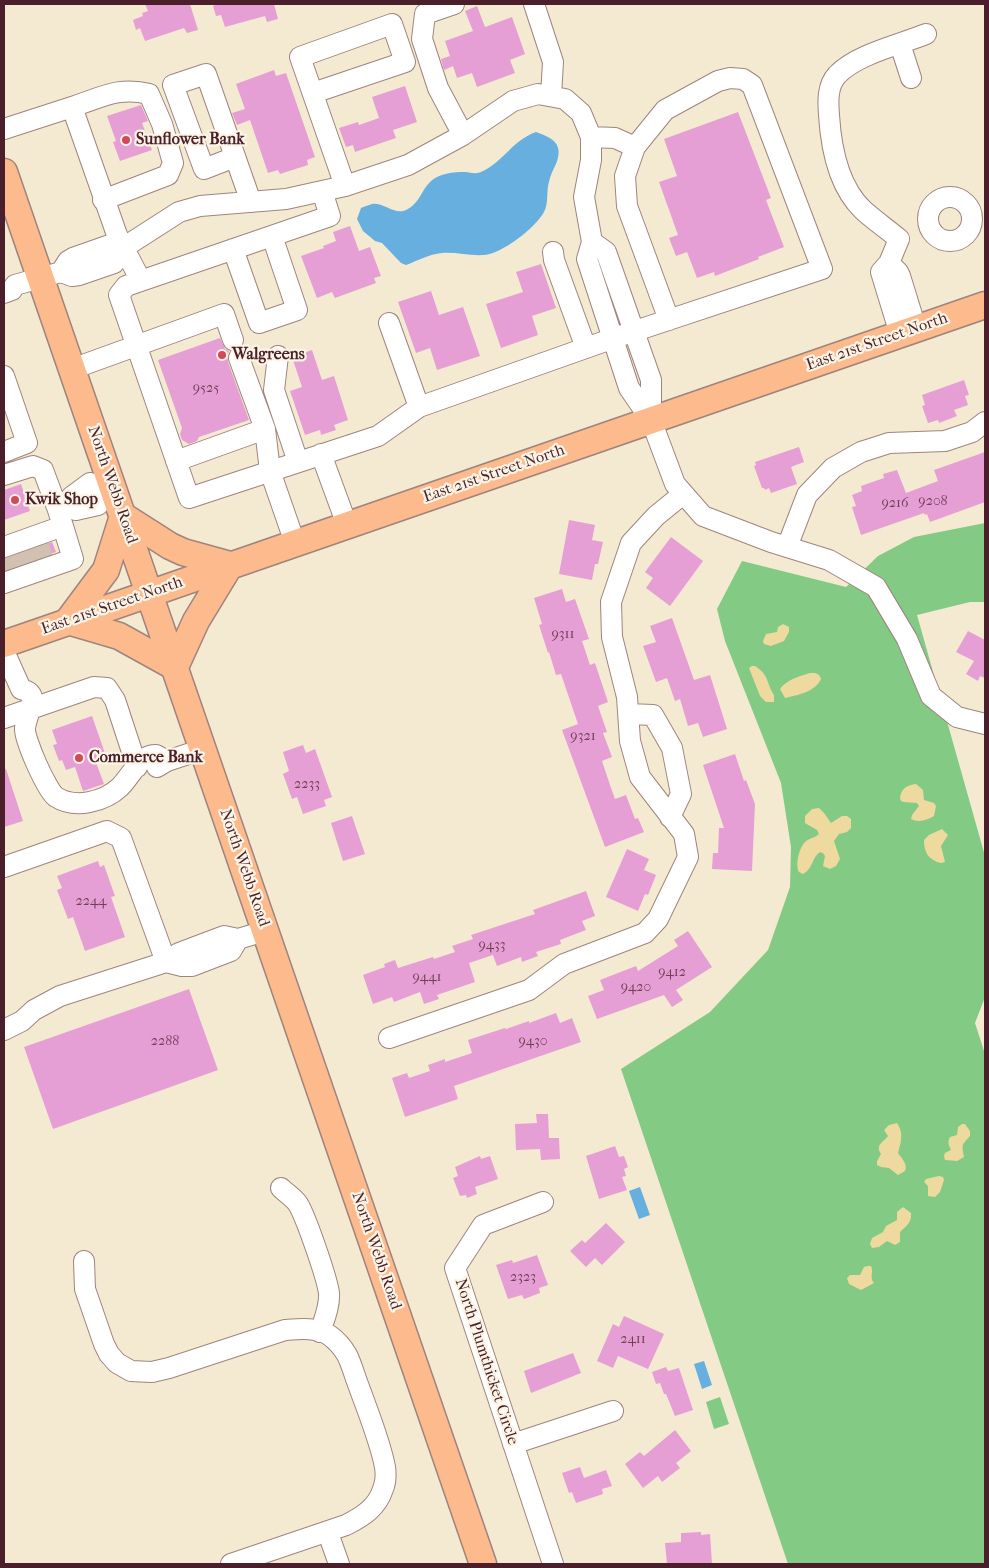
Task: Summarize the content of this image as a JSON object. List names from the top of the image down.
{
  "streets": {
    "main road": ["East 21st Street North", "North Webb Road"],
    "street": ["North Plumthicket Circle"]
  },
  "crossings": [
    ["East 21st Street North", "North Webb Road"]
  ],
  "places": [
    "Sunflower Bank",
    "Walgreens",
    "Kwik Shop",
    "Commerce Bank"
  ],
  "house_numbers": [
    "9525",
    "9208",
    "9216",
    "9311",
    "9321",
    "2233",
    "2244",
    "9433",
    "9412",
    "9441",
    "9420",
    "2288",
    "9430",
    "2323",
    "2411"
  ]
}
